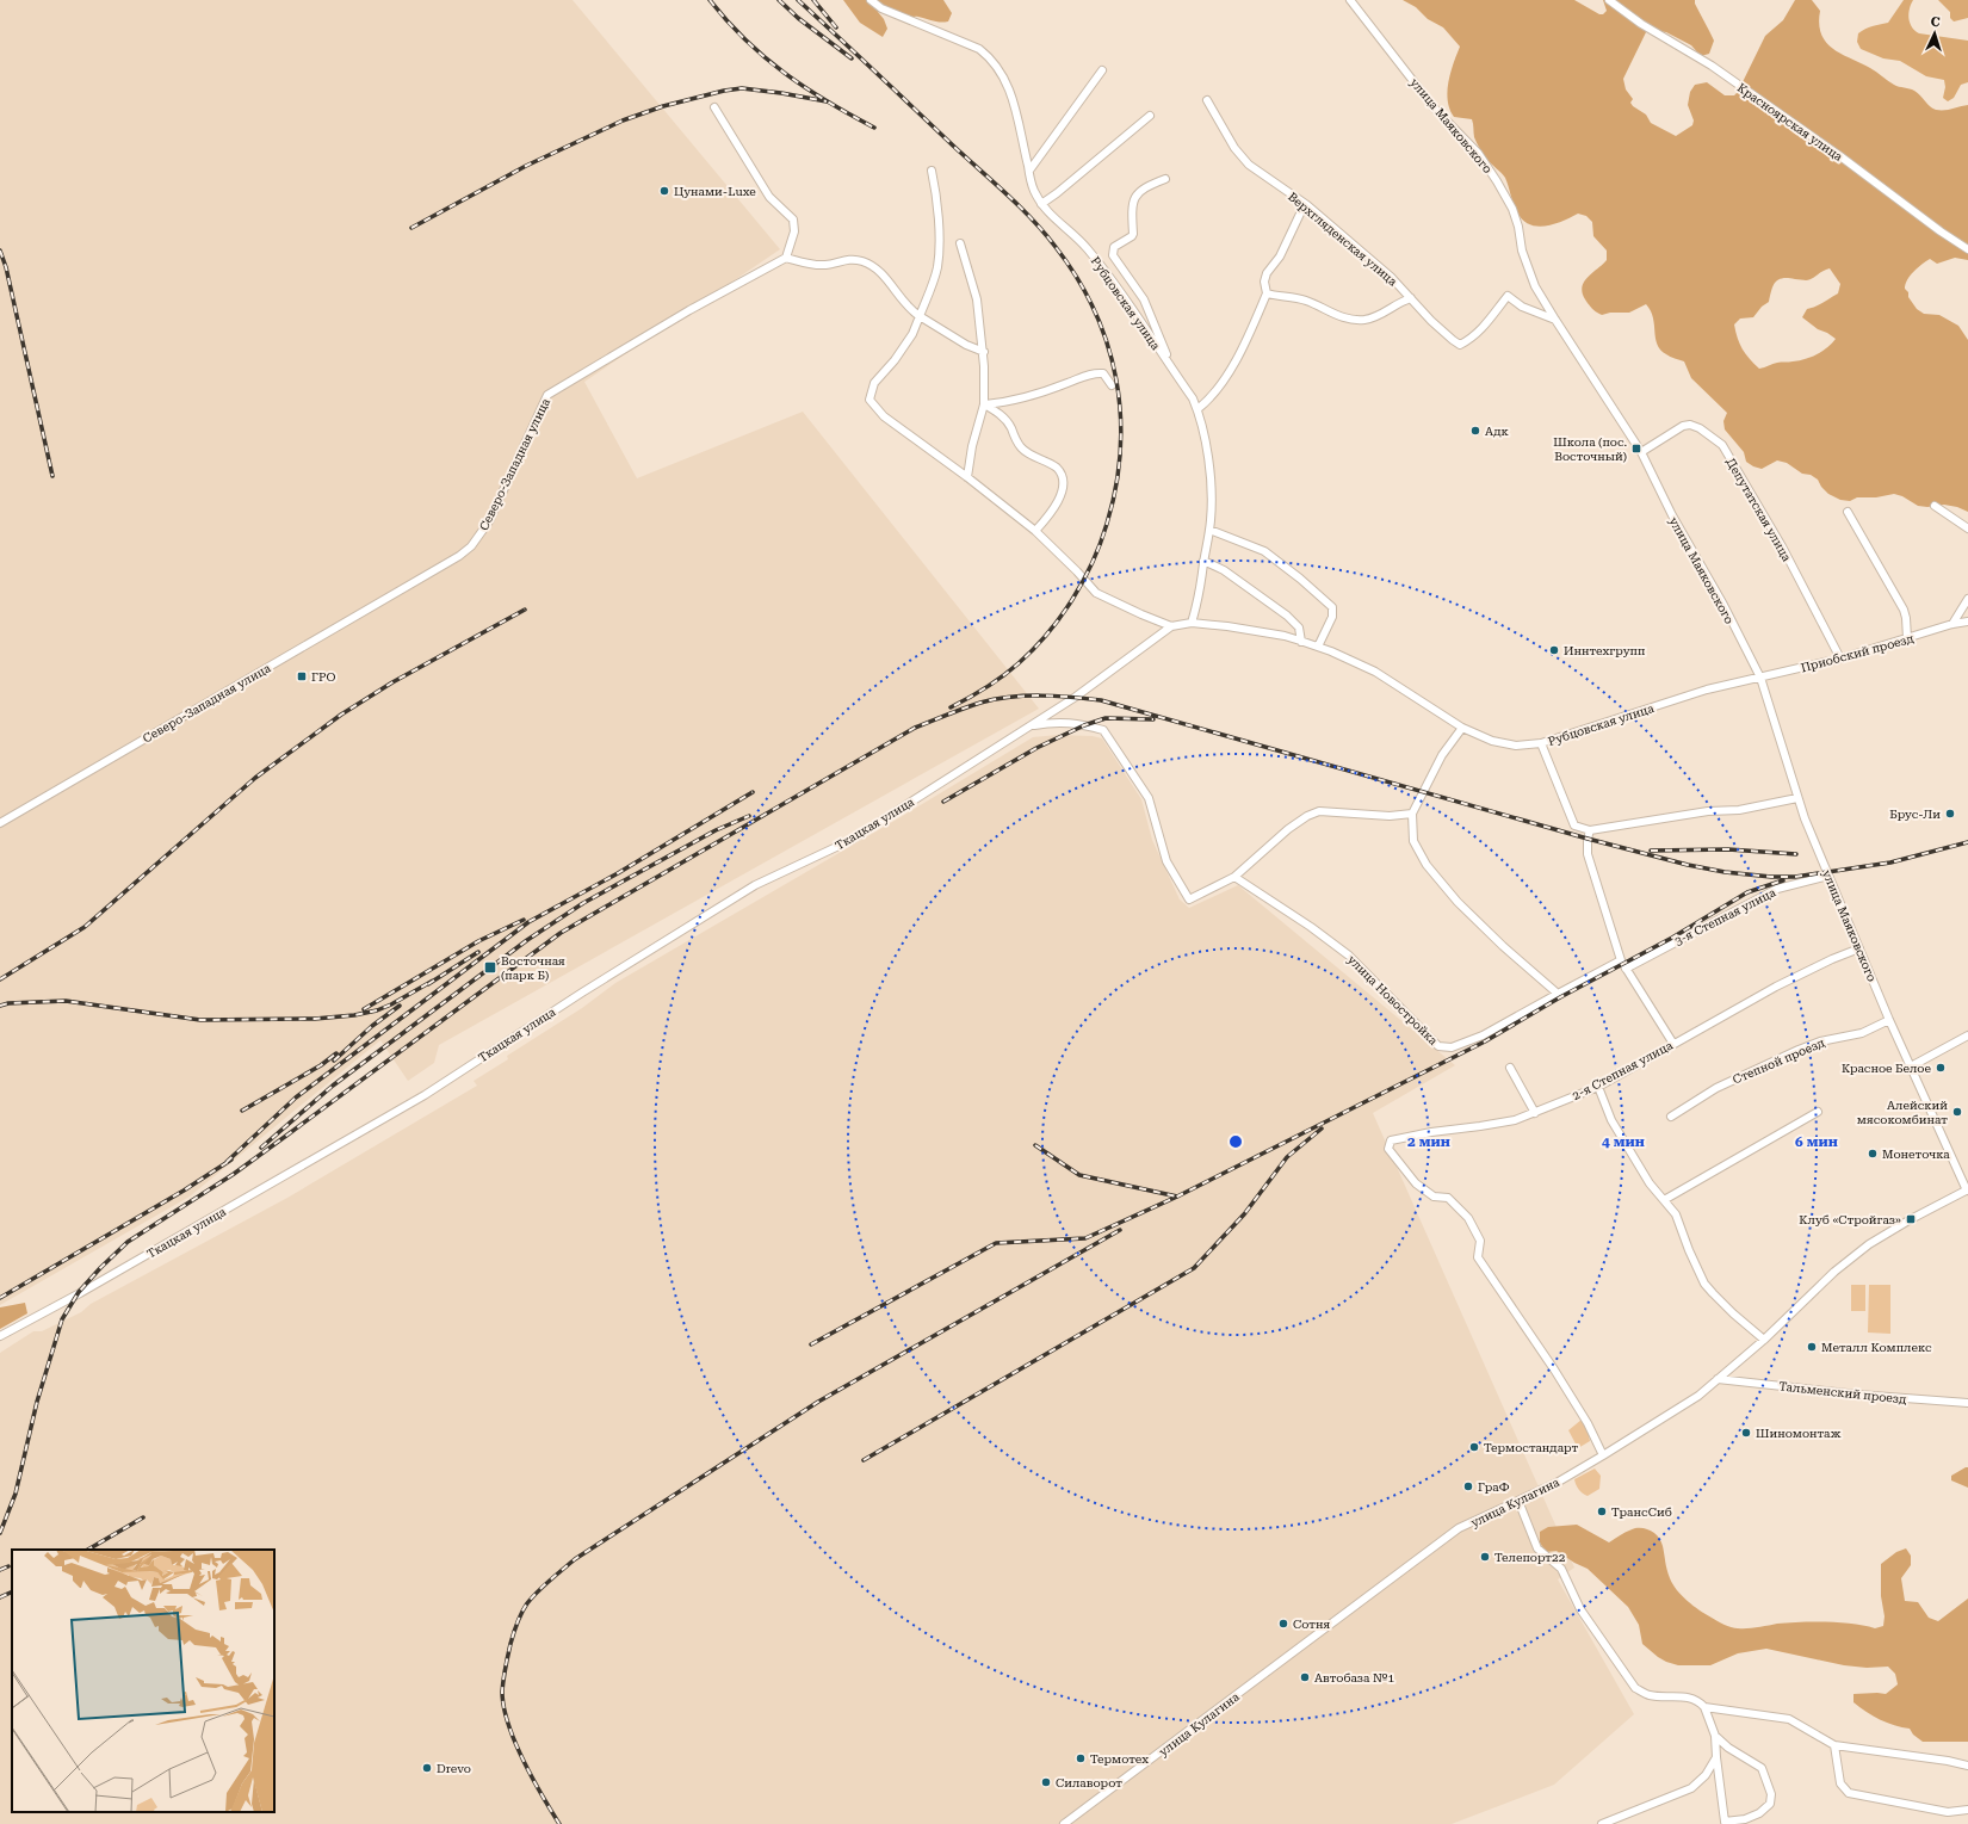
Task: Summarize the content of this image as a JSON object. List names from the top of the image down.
{
  "streets": {
    "street": [
      "Красноярская улица",
      "улица Маяковского",
      "Верхгляденская улица",
      "Рубцовская улица",
      "Северо-Западная улица",
      "Депутатская улица",
      "Приобский проезд",
      "Ткацкая улица",
      "3-я Степная улица",
      "улица Новостройка",
      "Степной проезд",
      "2-я Степная улица",
      "Тальменский проезд",
      "улица Кулагина"
    ]
  },
  "crossings": [
    ["улица Маяковского", "Верхгляденская улица"],
    ["улица Маяковского", "Рубцовская улица"],
    ["улица Маяковского", "Депутатская улица"],
    ["улица Маяковского", "Приобский проезд"],
    ["улица Маяковского", "3-я Степная улица"],
    ["улица Маяковского", "Степной проезд"],
    ["улица Маяковского", "2-я Степная улица"],
    ["улица Маяковского", "улица Кулагина"],
    ["Рубцовская улица", "Приобский проезд"],
    ["Рубцовская улица", "Ткацкая улица"],
    ["Депутатская улица", "Приобский проезд"],
    ["Ткацкая улица", "улица Новостройка"],
    ["2-я Степная улица", "улица Кулагина"],
    ["Тальменский проезд", "улица Кулагина"]
  ],
  "places": {
    "other": [
      "Цунами-Luxe",
      "Адк",
      "Иннтехгрупп",
      "Брус-Ли",
      "Красное Белое",
      "Алейский мясокомбинат",
      "Монеточка",
      "Металл Комплекс",
      "Шиномонтаж",
      "Термостандарт",
      "ГраФ",
      "ТрансСиб",
      "Телепорт22",
      "Сотня",
      "Автобаза №1",
      "Термотех",
      "Drevo",
      "Силаворот"
    ],
    "transit": [
      "Школа (пос. Восточный)",
      "ГРО",
      "Восточная (парк Б)",
      "Клуб «Стройгаз»"
    ]
  },
  "north": "top",
  "rings": ["2 мин", "4 мин", "6 мин"]
}
